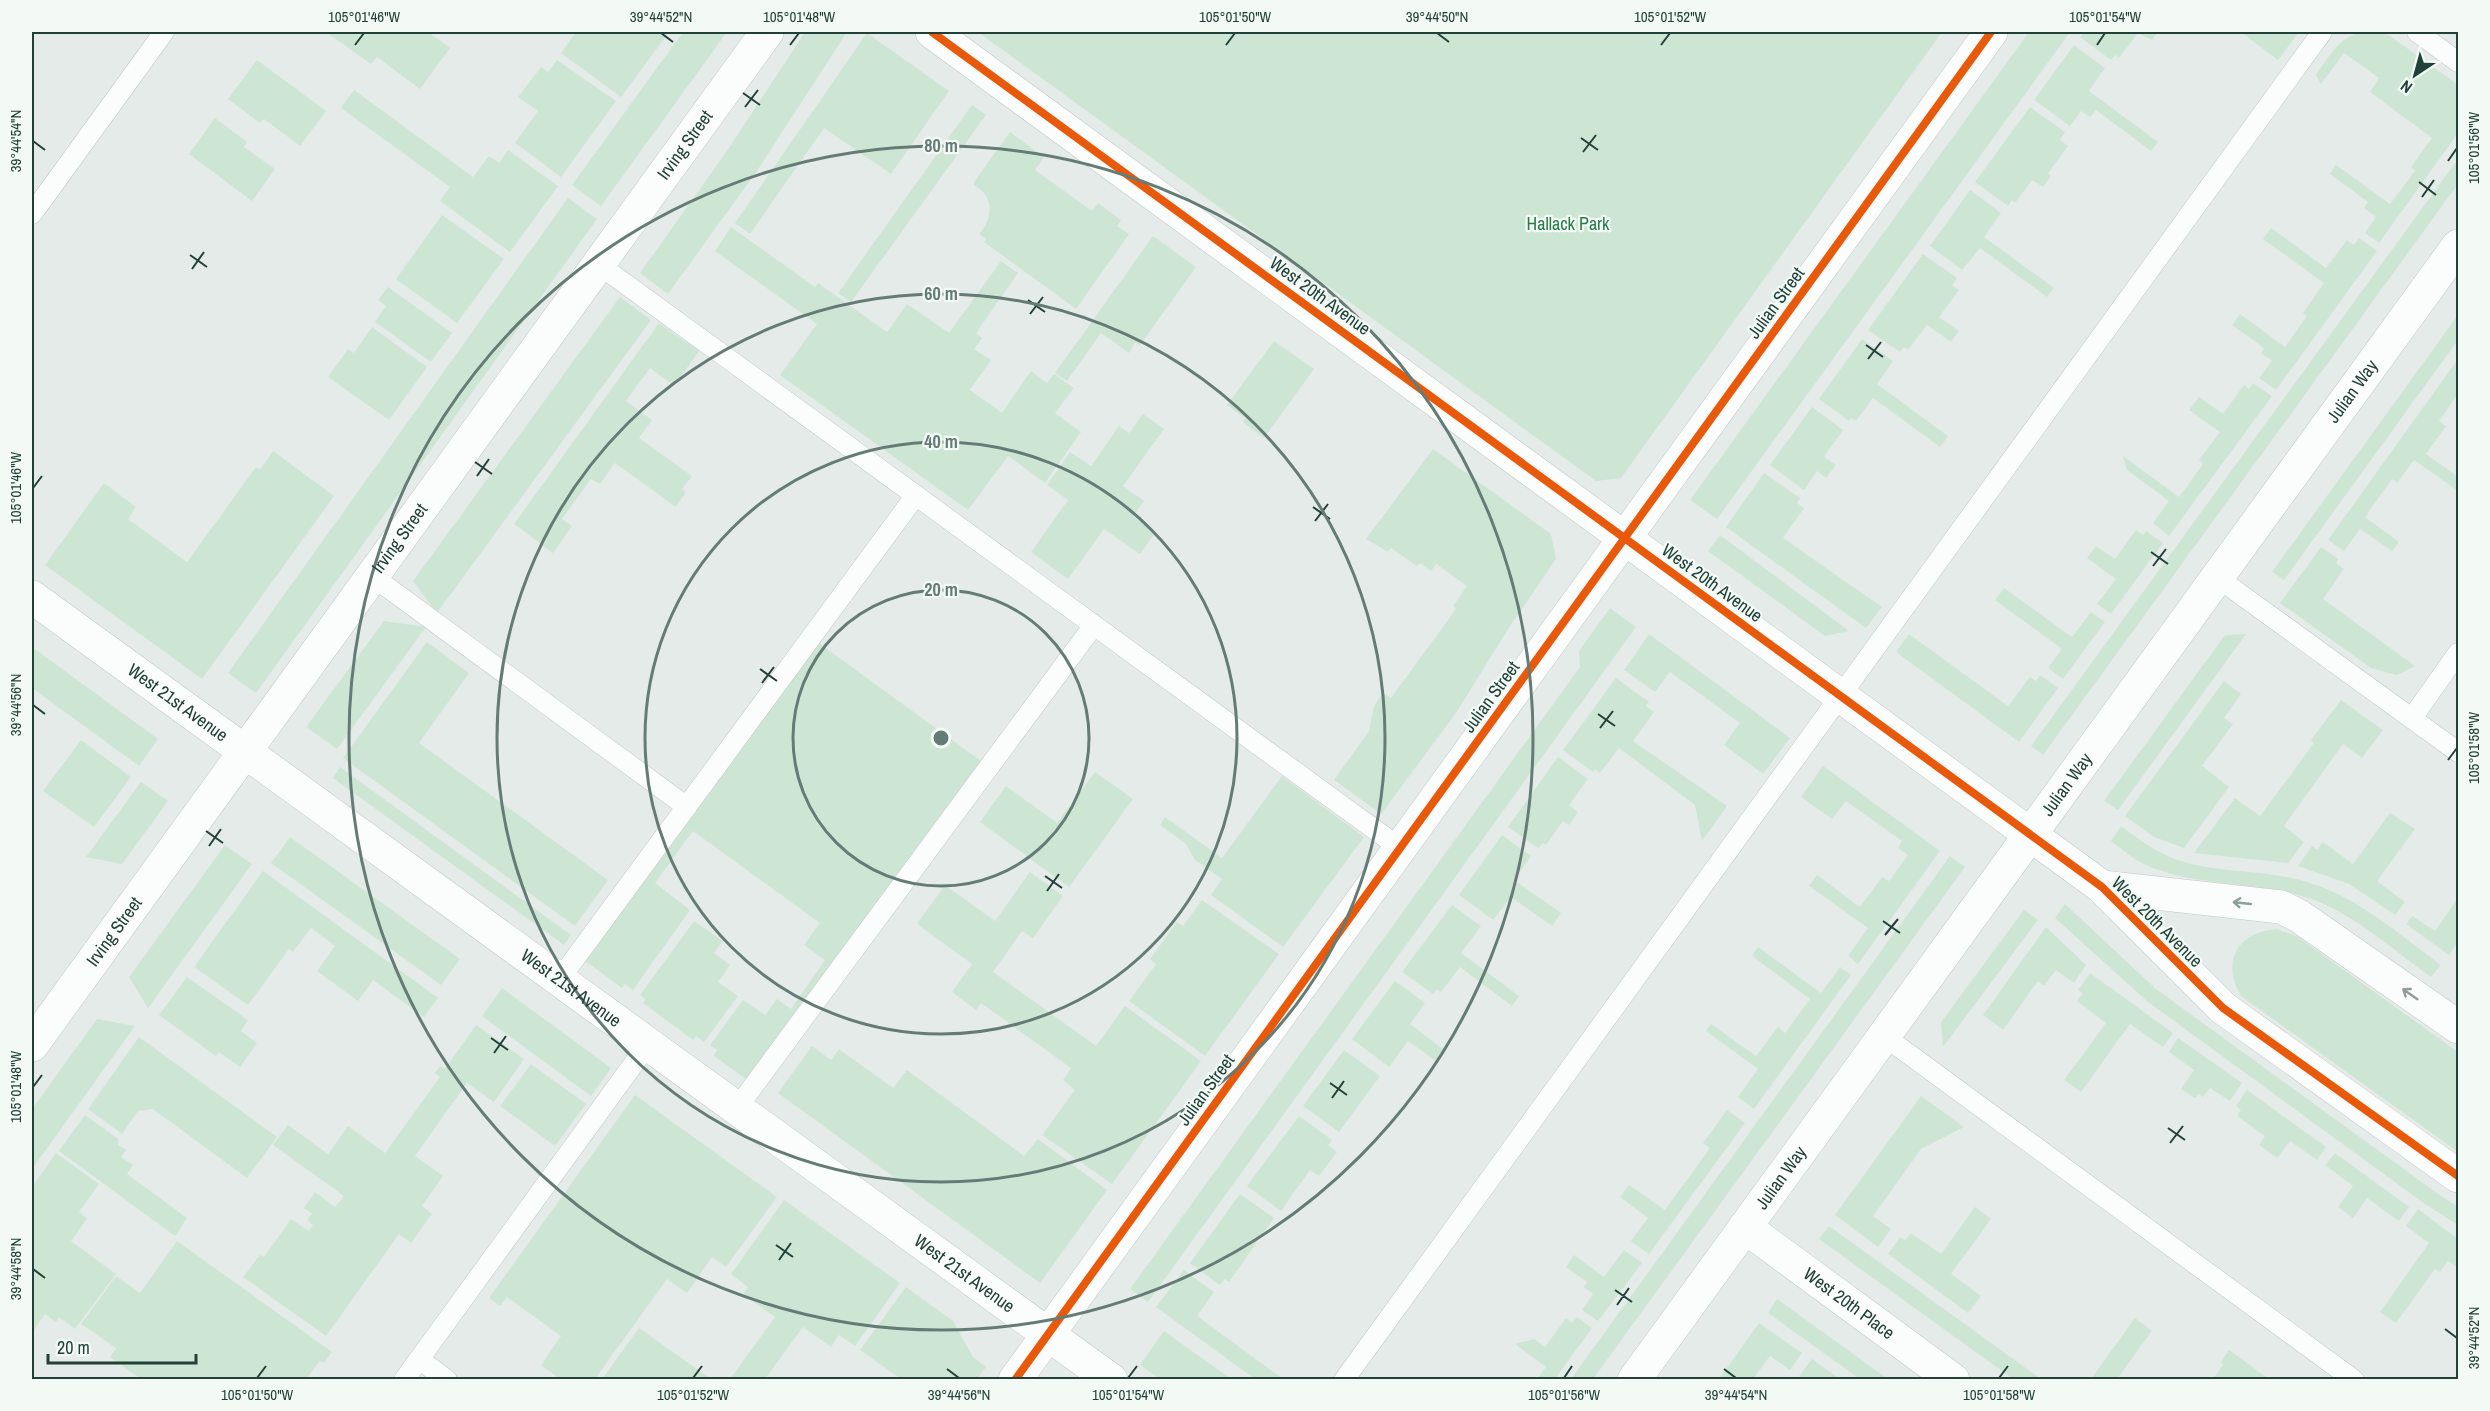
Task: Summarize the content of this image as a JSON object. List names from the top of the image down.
{
  "streets": {
    "street": [
      "Irving Street",
      "West 20th Avenue",
      "Julian Street",
      "Julian Way",
      "West 21st Avenue",
      "West 20th Place"
    ]
  },
  "crossings": [
    ["Irving Street", "West 21st Avenue"],
    ["West 20th Avenue", "Julian Street"],
    ["West 20th Avenue", "Julian Way"],
    ["Julian Street", "West 21st Avenue"],
    ["Julian Way", "West 20th Place"]
  ],
  "parks": ["Hallack Park"],
  "scale_bar": "20 m",
  "north": "bottom left",
  "coordinates": [
    "105°01'46\"W",
    "39°44'52\"N",
    "105°01'48\"W",
    "105°01'50\"W",
    "39°44'50\"N",
    "105°01'52\"W",
    "105°01'54\"W",
    "39°44'54\"N",
    "105°01'56\"W",
    "39°44'56\"N",
    "105°01'58\"W",
    "39°44'58\"N"
  ],
  "rings": [
    "80 m",
    "60 m",
    "40 m",
    "20 m"
  ]
}
